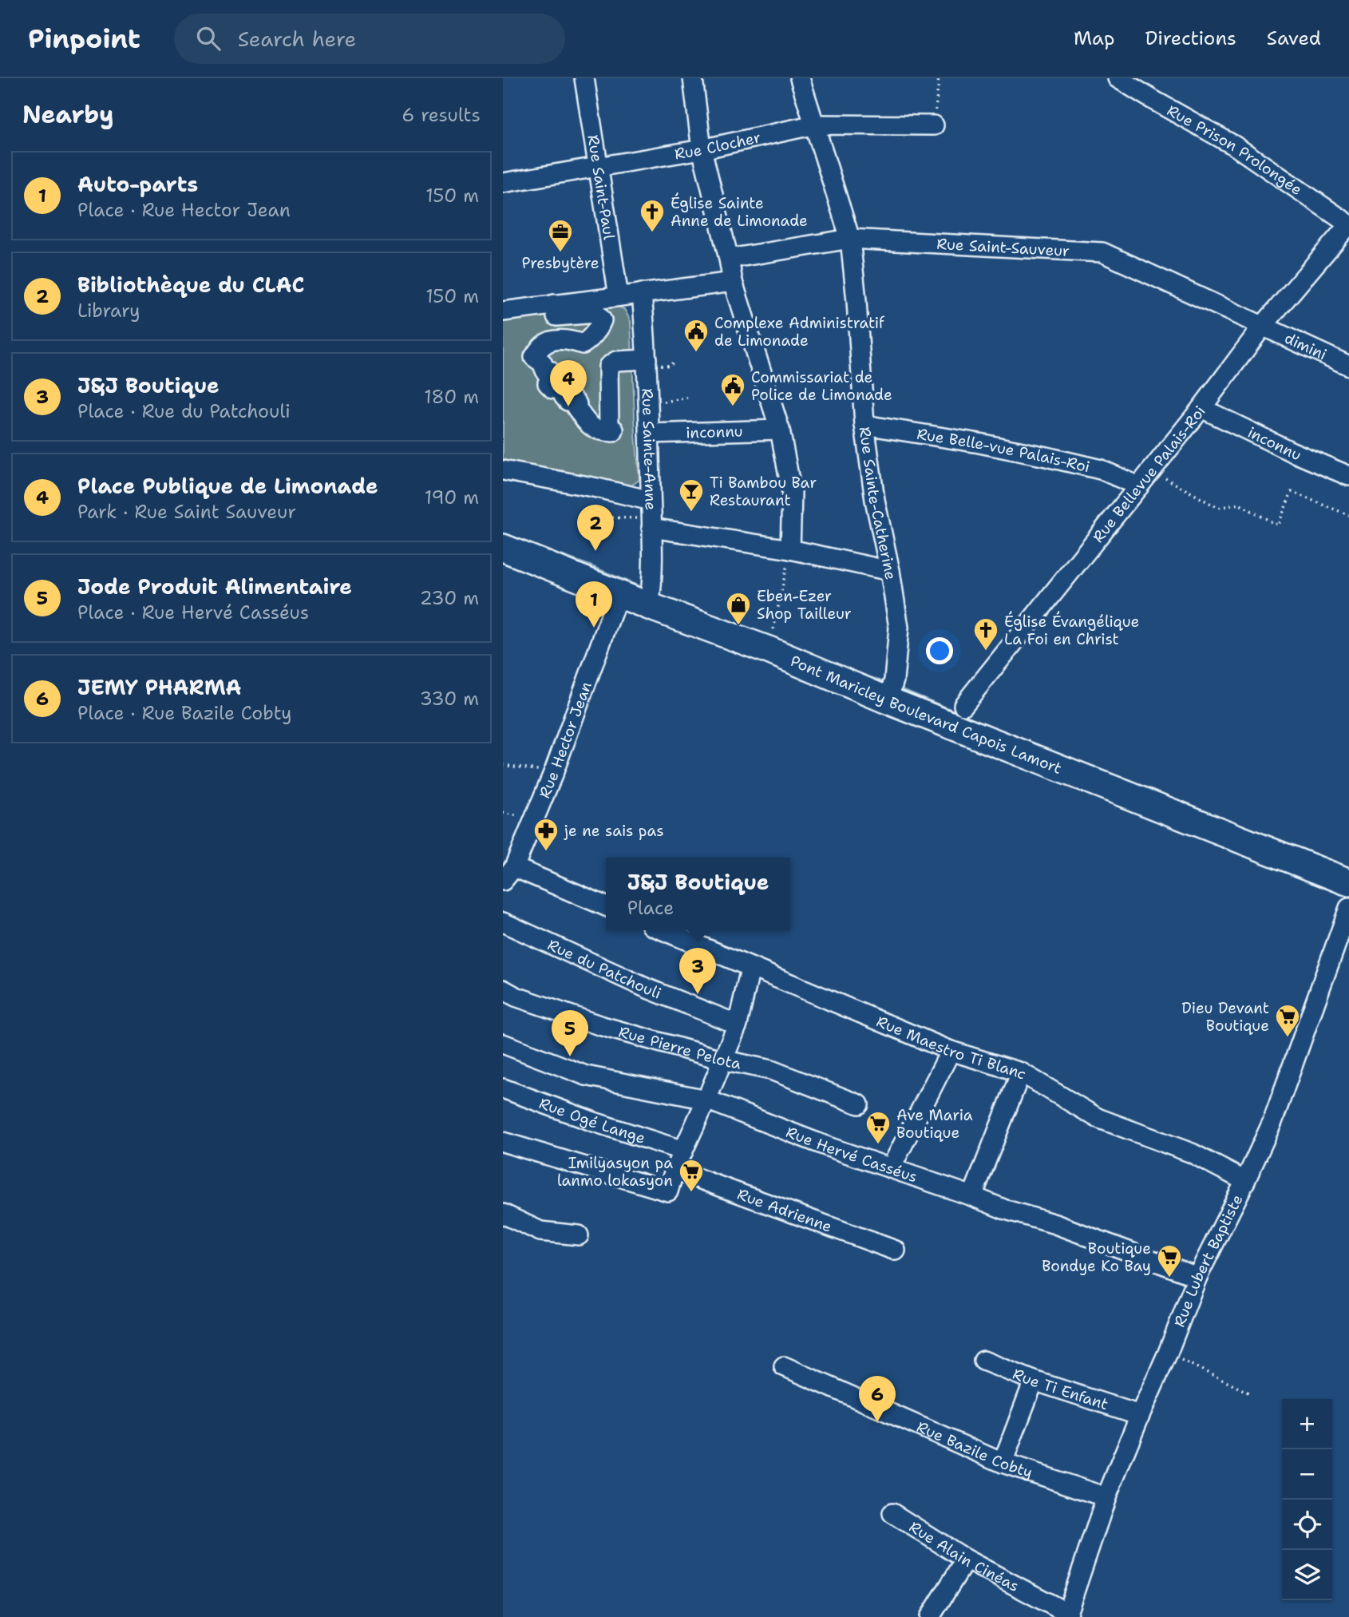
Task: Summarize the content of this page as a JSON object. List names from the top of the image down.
{
  "streets": {
    "street": [
      "Rue Clocher",
      "Rue Prison Prolongée",
      "Rue Saint-Paul",
      "Rue Saint-Sauveur",
      "dimini",
      "inconnu",
      "Rue Sainte-Anne",
      "Rue Belle-vue Palais-Roi",
      "Rue Bellevue Palais-Roi",
      "Rue Sainte-Catherine",
      "Pont Maricley Boulevard Capois Lamort",
      "Rue Hector Jean",
      "Rue du Patchouli",
      "Rue Pierre Pelota",
      "Rue Maestro Ti Blanc",
      "Rue Ogé Lange",
      "Rue Hervé Casséus",
      "Rue Adrienne",
      "Rue Lubert Baptiste",
      "Rue Ti Enfant",
      "Rue Bazile Cobty",
      "Rue Alain Cinéas"
    ]
  },
  "crossings": [
    ["Rue Clocher", "Rue Saint-Paul"],
    ["Rue Clocher", "Rue Sainte-Catherine"],
    ["Rue Prison Prolongée", "Rue Bellevue Palais-Roi"],
    ["Rue Saint-Sauveur", "dimini"],
    ["Rue Saint-Sauveur", "Rue Bellevue Palais-Roi"],
    ["Rue Saint-Sauveur", "Rue Sainte-Catherine"],
    ["dimini", "Rue Bellevue Palais-Roi"],
    ["inconnu", "Rue Sainte-Anne"],
    ["inconnu", "Rue Bellevue Palais-Roi"],
    ["Rue Sainte-Anne", "Pont Maricley Boulevard Capois Lamort"],
    ["Rue Belle-vue Palais-Roi", "Rue Bellevue Palais-Roi"],
    ["Rue Belle-vue Palais-Roi", "Rue Sainte-Catherine"],
    ["Rue Bellevue Palais-Roi", "Pont Maricley Boulevard Capois Lamort"],
    ["Rue Sainte-Catherine", "Pont Maricley Boulevard Capois Lamort"],
    ["Pont Maricley Boulevard Capois Lamort", "Rue Hector Jean"],
    ["Rue Maestro Ti Blanc", "Rue Lubert Baptiste"],
    ["Rue Hervé Casséus", "Rue Lubert Baptiste"],
    ["Rue Lubert Baptiste", "Rue Ti Enfant"],
    ["Rue Lubert Baptiste", "Rue Bazile Cobty"],
    ["Rue Lubert Baptiste", "Rue Alain Cinéas"]
  ],
  "places": {
    "church": ["Église Sainte Anne de Limonade", "Église Évangélique La Foi en Christ"],
    "office": ["Presbytère"],
    "public building": ["Complexe Administratif de Limonade", "Commissariat de Police de Limonade"],
    "bar": ["Ti Bambou Bar Restaurant"],
    "shop": ["Eben-Ezer Shop Tailleur"],
    "pharmacy": ["je ne sais pas"],
    "supermarket": [
      "Dieu Devant Boutique",
      "Ave Maria Boutique",
      "Imilyasyon pa lanmo lokasyon",
      "Boutique Bondye Ko Bay"
    ]
  },
  "page": {
    "header": "Pinpoint",
    "search": "Search here",
    "nav": ["Map", "Directions", "Saved"],
    "heading": ["Nearby", "6 results"],
    "list": [
      {
        "mark": "1",
        "name": "Auto-parts",
        "note": "Place · Rue Hector Jean",
        "value": "150 m"
      },
      {
        "mark": "2",
        "name": "Bibliothèque du CLAC",
        "note": "Library",
        "value": "150 m"
      },
      {
        "mark": "3",
        "name": "J&J Boutique",
        "note": "Place · Rue du Patchouli",
        "value": "180 m"
      },
      {
        "mark": "4",
        "name": "Place Publique de Limonade",
        "note": "Park · Rue Saint Sauveur",
        "value": "190 m"
      },
      {
        "mark": "5",
        "name": "Jode Produit Alimentaire",
        "note": "Place · Rue Hervé Casséus",
        "value": "230 m"
      },
      {
        "mark": "6",
        "name": "JEMY PHARMA",
        "note": "Place · Rue Bazile Cobty",
        "value": "330 m"
      }
    ],
    "pins": [
      "4",
      "2",
      "1",
      "3",
      "5",
      "6"
    ],
    "popup": ["J&J Boutique", "Place"],
    "map_buttons": ["+", "−"]
  }
}
